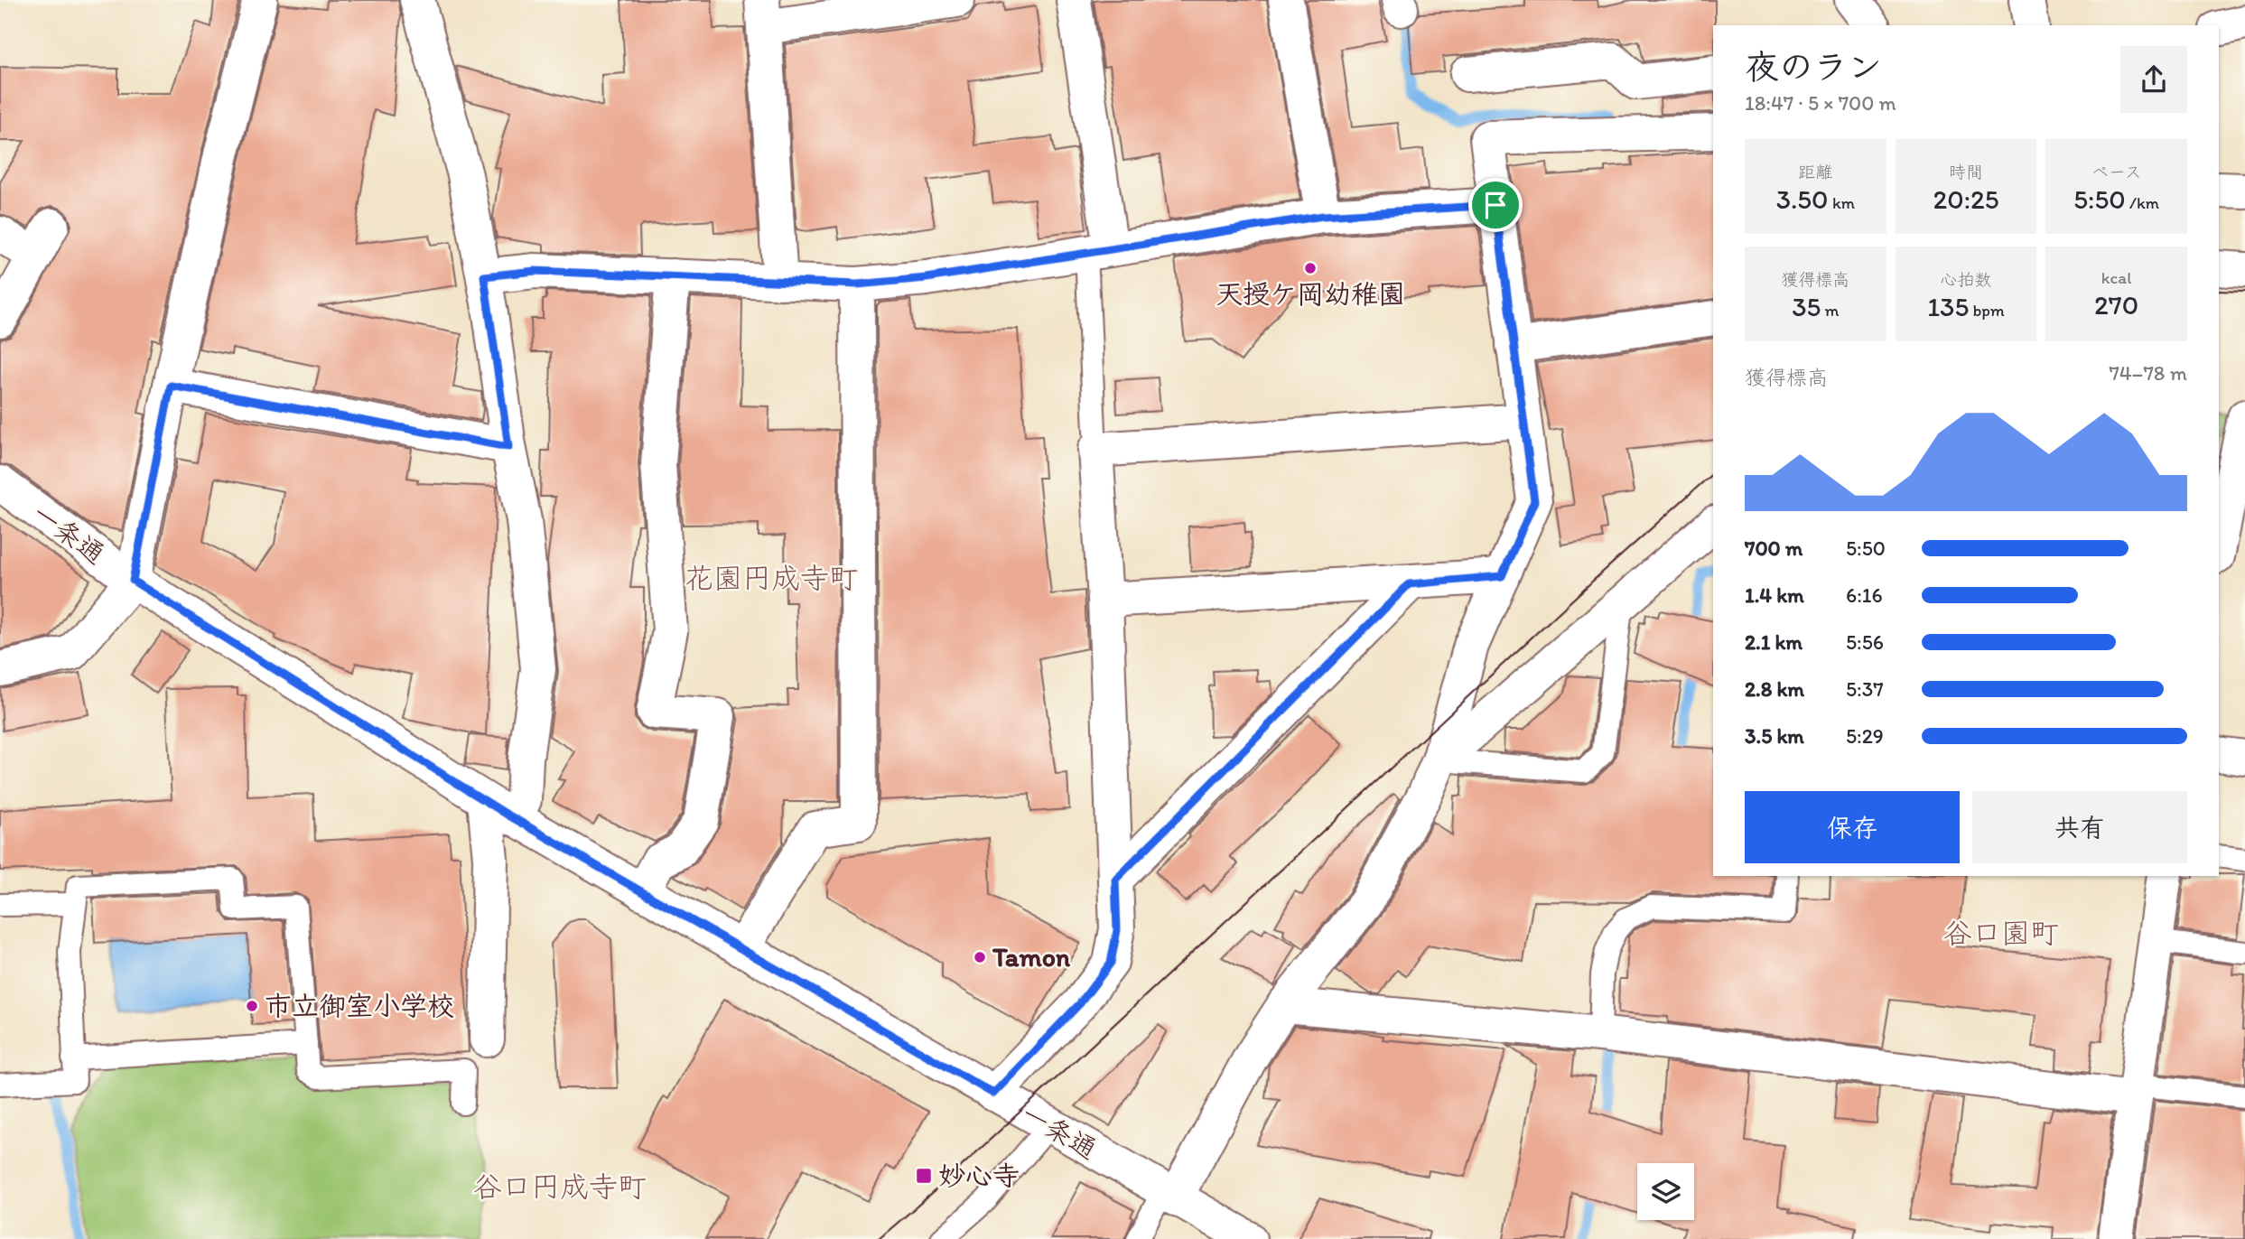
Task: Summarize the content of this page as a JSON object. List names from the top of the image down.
{
  "streets": {
    "street": ["一条通"]
  },
  "districts": ["花園円成寺町", "谷口園町", "谷口円成寺町"],
  "places": {
    "other": ["天授ケ岡幼稚園", "Tamon", "市立御室小学校"],
    "transit": ["妙心寺"]
  },
  "page": {
    "heading": ["夜のラン", "18:47 · 5 × 700 m"],
    "stats": [
      ["距離", "3.50 km"],
      ["時間", "20:25"],
      ["ペース", "5:50 /km"],
      ["獲得標高", "35 m"],
      ["心拍数", "135 bpm"],
      ["kcal", "270"]
    ],
    "chart": ["獲得標高", "74–78 m"],
    "list": [
      {
        "name": "700 m",
        "note": "5:50"
      },
      {
        "name": "1.4 km",
        "note": "6:16"
      },
      {
        "name": "2.1 km",
        "note": "5:56"
      },
      {
        "name": "2.8 km",
        "note": "5:37"
      },
      {
        "name": "3.5 km",
        "note": "5:29"
      }
    ],
    "buttons": ["保存", "共有"]
  }
}
